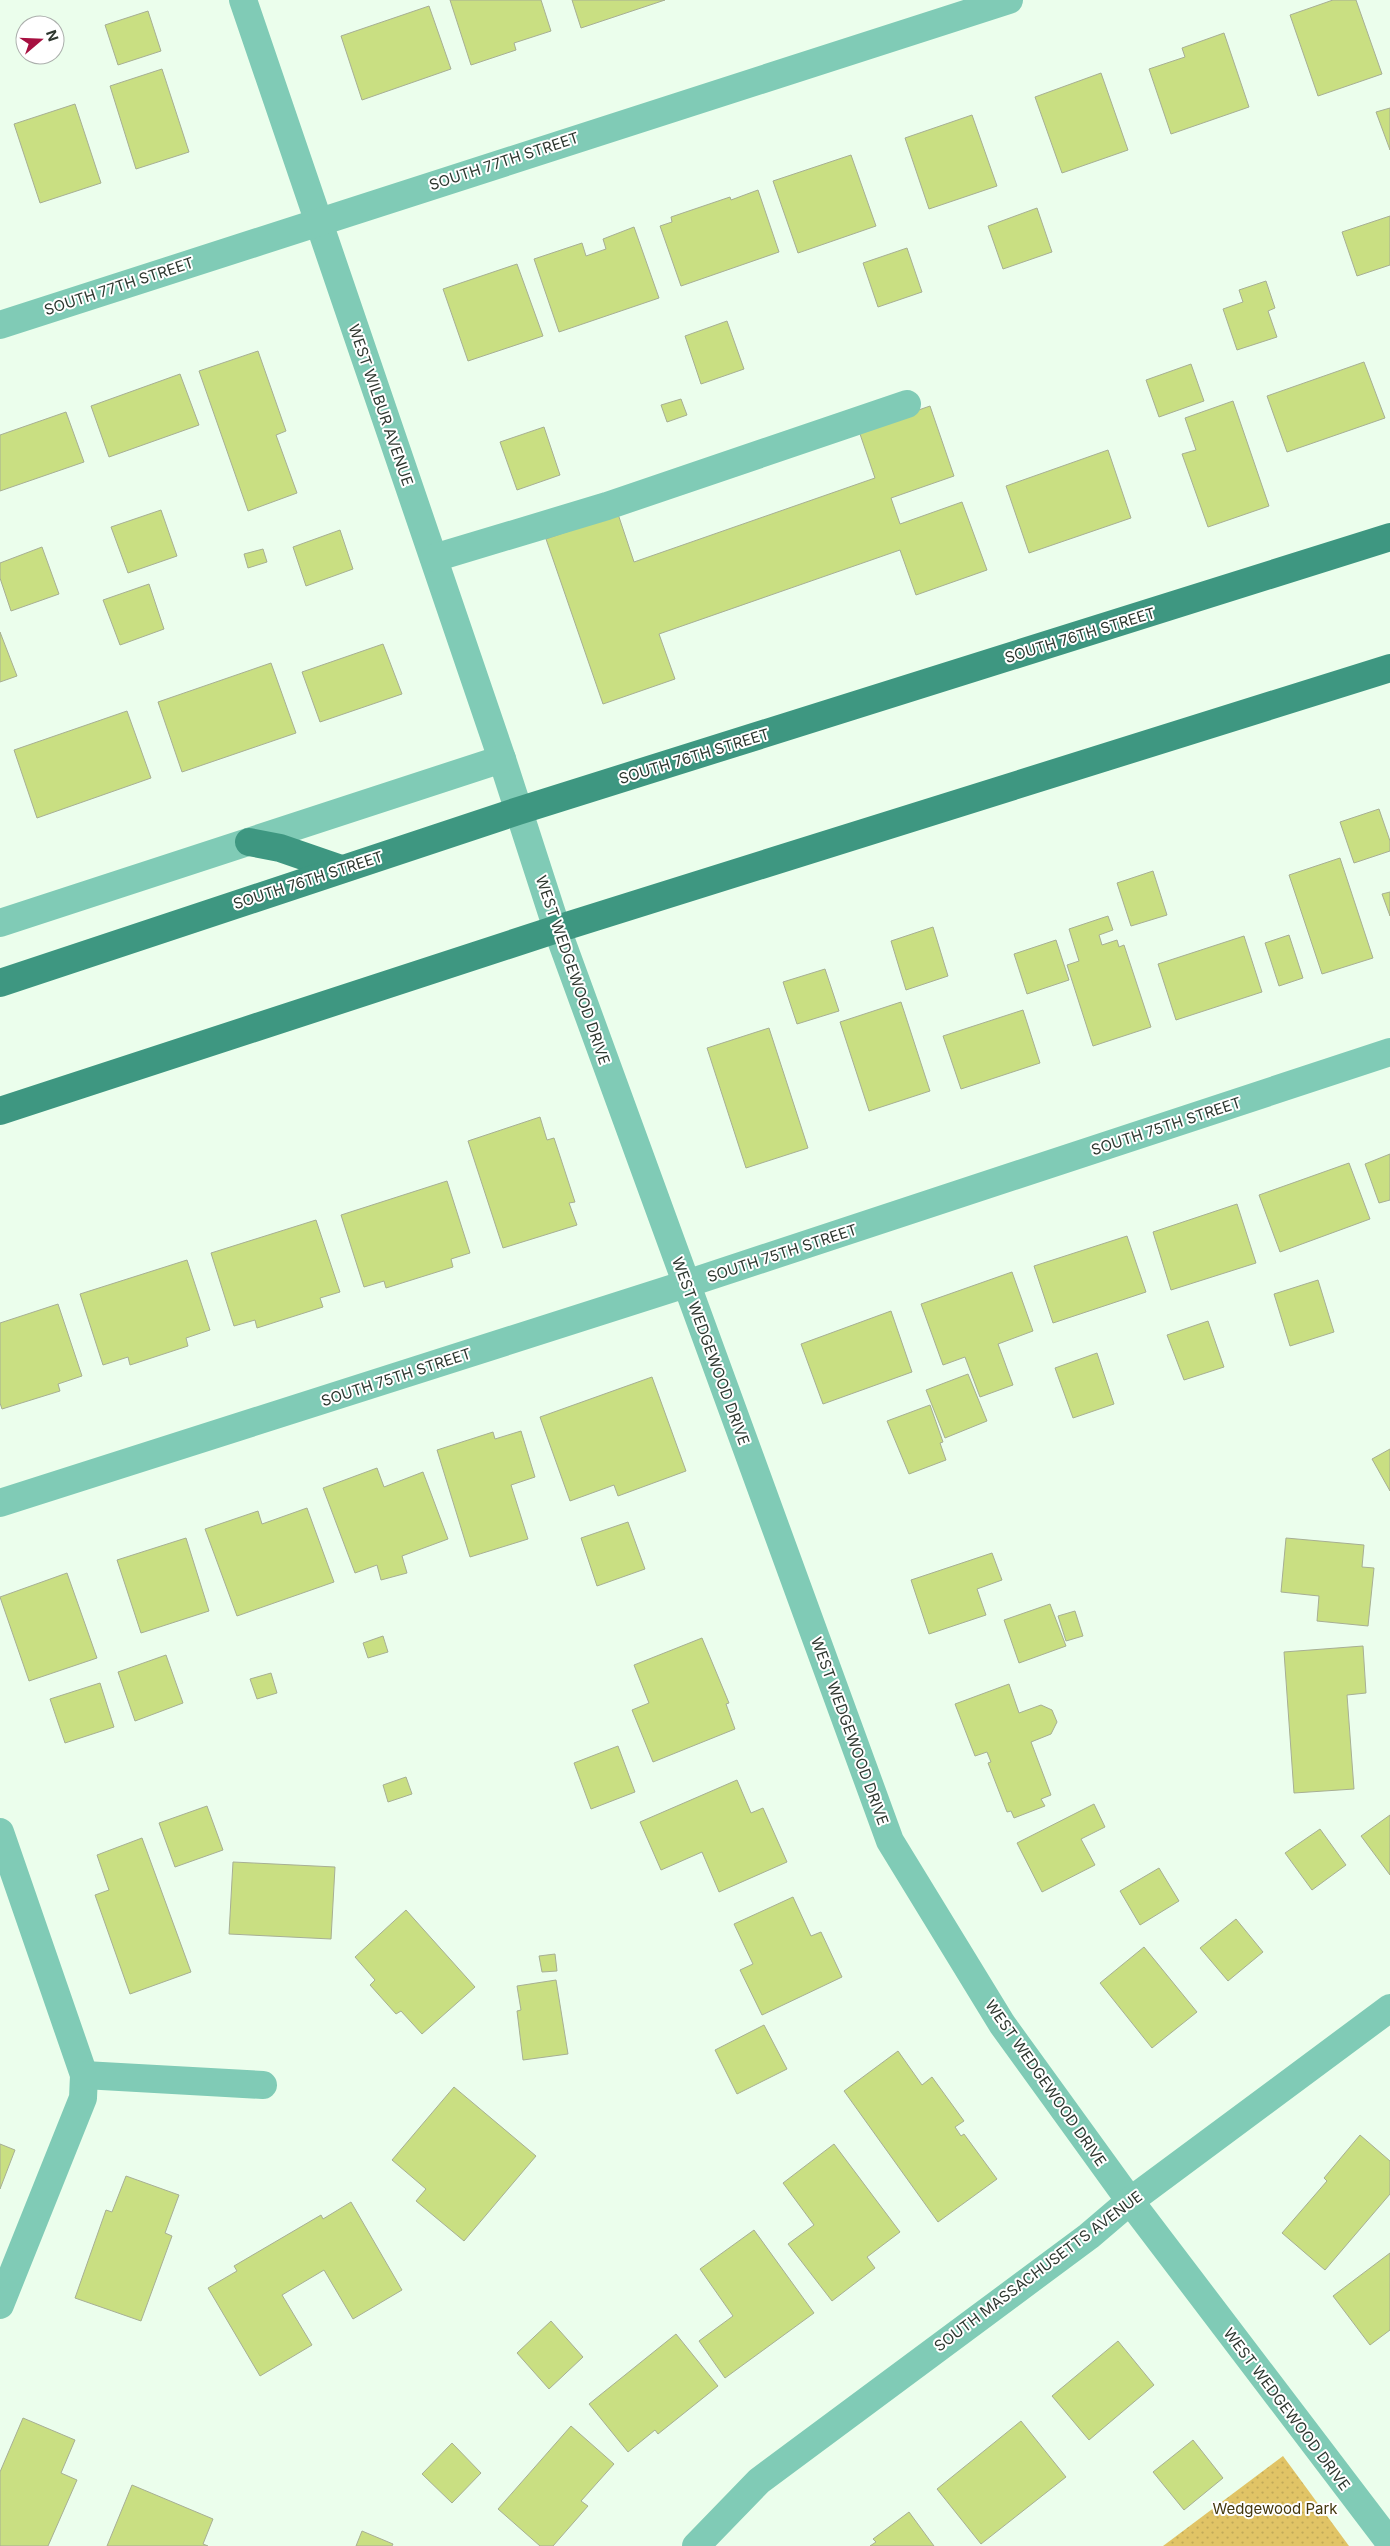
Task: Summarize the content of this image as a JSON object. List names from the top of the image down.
{
  "streets": {
    "main road": ["SOUTH 76TH STREET"],
    "street": [
      "SOUTH 77TH STREET",
      "WEST WILBUR AVENUE",
      "WEST WEDGEWOOD DRIVE",
      "SOUTH 75TH STREET",
      "SOUTH MASSACHUSETTS AVENUE"
    ]
  },
  "crossings": [
    ["SOUTH 77TH STREET", "WEST WILBUR AVENUE"],
    ["WEST WILBUR AVENUE", "SOUTH 76TH STREET"],
    ["WEST WILBUR AVENUE", "WEST WEDGEWOOD DRIVE"],
    ["SOUTH 76TH STREET", "WEST WEDGEWOOD DRIVE"],
    ["WEST WEDGEWOOD DRIVE", "SOUTH 75TH STREET"],
    ["WEST WEDGEWOOD DRIVE", "SOUTH MASSACHUSETTS AVENUE"]
  ],
  "parks": ["Wedgewood Park"],
  "north": "right"
}
